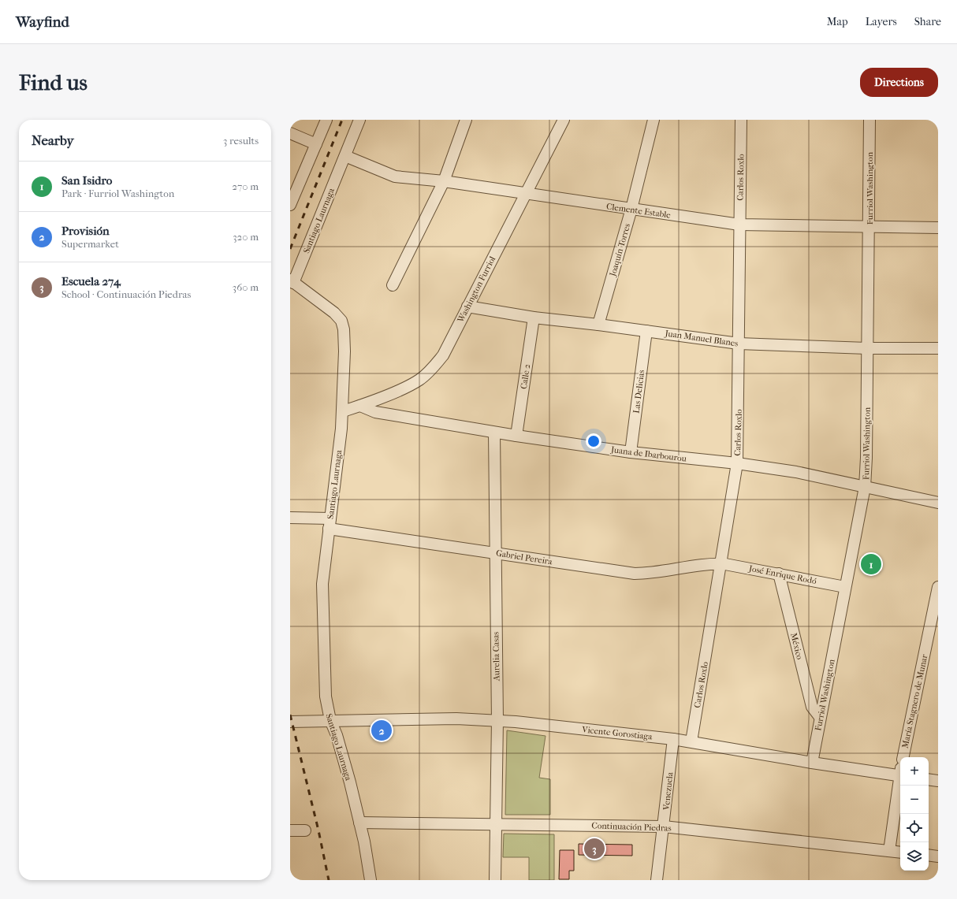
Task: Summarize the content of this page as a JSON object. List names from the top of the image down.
{
  "streets": {
    "street": [
      "Carlos Roxlo",
      "Furriol Washington",
      "Clemente Estable",
      "Santiago Laurnaga",
      "Joaquín Torres",
      "Washington Furriol",
      "Juan Manuel Blanes",
      "Calle 2",
      "Las Delicias",
      "Juana de Ibarbourou",
      "Gabriel Pereira",
      "José Enrique Rodó",
      "México",
      "Aurelia Casas",
      "María Stagnero de Munar",
      "Vicente Gorostiaga",
      "Venezuela",
      "Continuación Piedras"
    ]
  },
  "crossings": [
    ["Carlos Roxlo", "Clemente Estable"],
    ["Carlos Roxlo", "Juan Manuel Blanes"],
    ["Carlos Roxlo", "Juana de Ibarbourou"],
    ["Carlos Roxlo", "Gabriel Pereira"],
    ["Carlos Roxlo", "José Enrique Rodó"],
    ["Carlos Roxlo", "Vicente Gorostiaga"],
    ["Furriol Washington", "Clemente Estable"],
    ["Furriol Washington", "Juan Manuel Blanes"],
    ["Furriol Washington", "Juana de Ibarbourou"],
    ["Furriol Washington", "José Enrique Rodó"],
    ["Furriol Washington", "México"],
    ["Furriol Washington", "Vicente Gorostiaga"],
    ["Clemente Estable", "Santiago Laurnaga"],
    ["Clemente Estable", "Joaquín Torres"],
    ["Clemente Estable", "Washington Furriol"],
    ["Santiago Laurnaga", "Washington Furriol"],
    ["Santiago Laurnaga", "Gabriel Pereira"],
    ["Santiago Laurnaga", "Vicente Gorostiaga"],
    ["Santiago Laurnaga", "Continuación Piedras"],
    ["Joaquín Torres", "Juan Manuel Blanes"],
    ["Washington Furriol", "Juan Manuel Blanes"],
    ["Washington Furriol", "Juana de Ibarbourou"],
    ["Juan Manuel Blanes", "Calle 2"],
    ["Juan Manuel Blanes", "Las Delicias"],
    ["Calle 2", "Juana de Ibarbourou"],
    ["Las Delicias", "Juana de Ibarbourou"],
    ["Juana de Ibarbourou", "Aurelia Casas"],
    ["Gabriel Pereira", "José Enrique Rodó"],
    ["Gabriel Pereira", "Aurelia Casas"],
    ["José Enrique Rodó", "México"],
    ["Aurelia Casas", "Vicente Gorostiaga"],
    ["Aurelia Casas", "Continuación Piedras"],
    ["María Stagnero de Munar", "Continuación Piedras"],
    ["Vicente Gorostiaga", "Venezuela"],
    ["Venezuela", "Continuación Piedras"]
  ],
  "page": {
    "header": "Wayfind",
    "nav": ["Map", "Layers", "Share"],
    "buttons": "Directions",
    "title": "Find us",
    "heading": ["Nearby", "3 results"],
    "list": [
      {
        "mark": "1",
        "name": "San Isidro",
        "note": "Park · Furriol Washington",
        "value": "270 m"
      },
      {
        "mark": "2",
        "name": "Provisión",
        "note": "Supermarket",
        "value": "320 m"
      },
      {
        "mark": "3",
        "name": "Escuela 274",
        "note": "School · Continuación Piedras",
        "value": "360 m"
      }
    ],
    "pins": ["1", "2", "3"],
    "map_buttons": ["+", "−"]
  }
}
